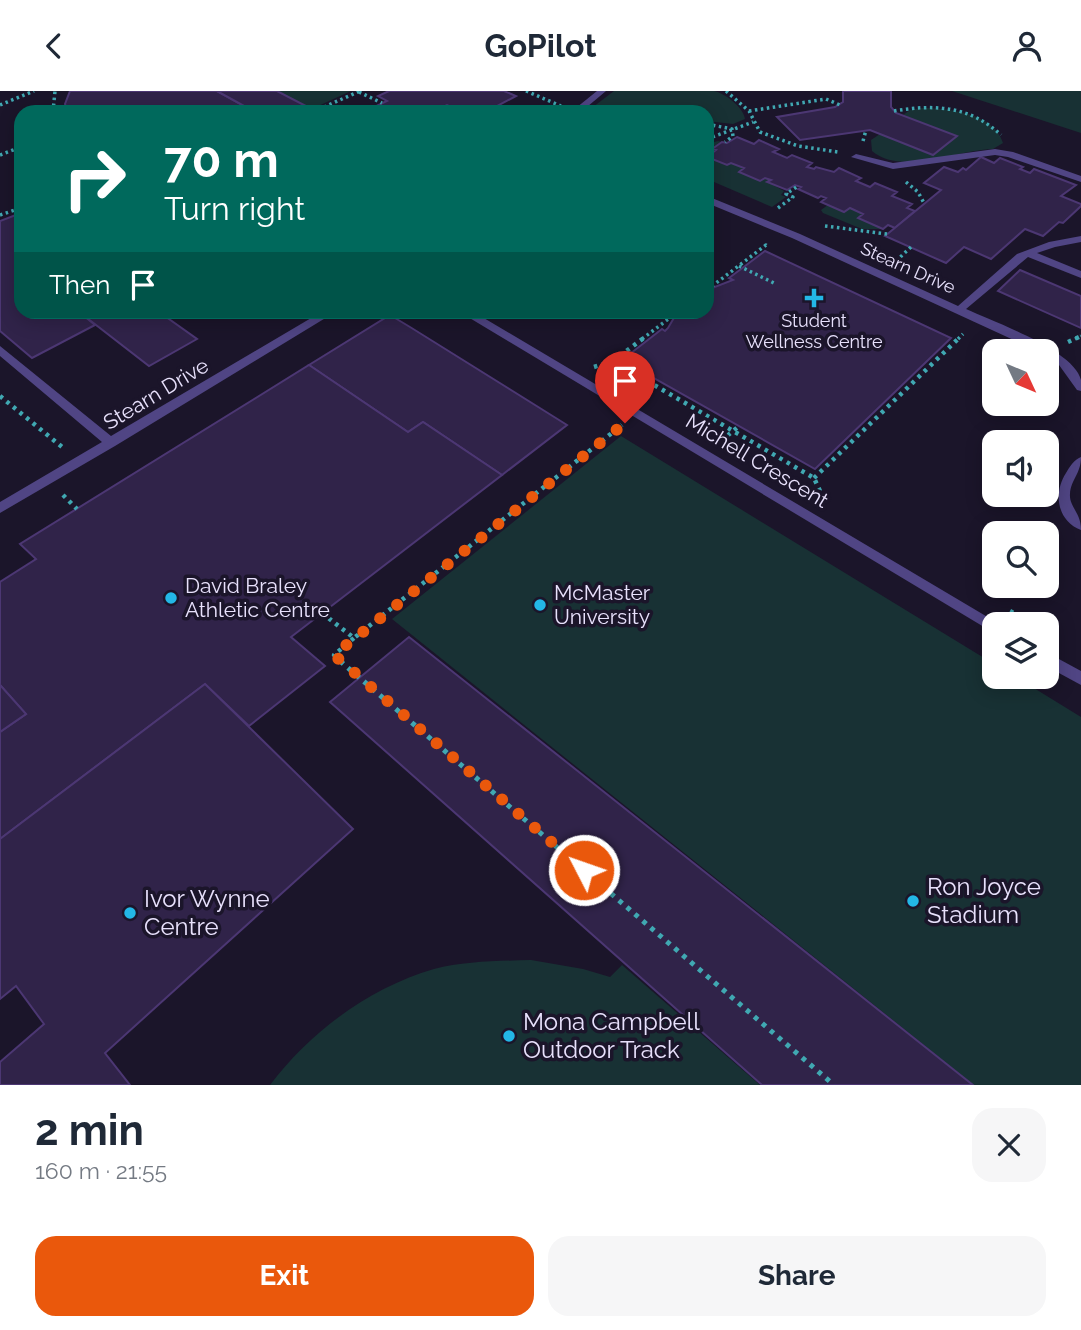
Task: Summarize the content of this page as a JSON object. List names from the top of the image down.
{
  "streets": {
    "lane": ["Stearn Drive", "Michell Crescent"]
  },
  "places": {
    "health": ["Student Wellness Centre"],
    "other": [
      "David Braley Athletic Centre",
      "McMaster University",
      "Ron Joyce Stadium",
      "Ivor Wynne Centre",
      "Mona Campbell Outdoor Track"
    ]
  },
  "north": "bottom right",
  "page": {
    "header": "GoPilot",
    "turn": ["70 m", "Turn right"],
    "then": "Then",
    "heading": ["2 min", "160 m · 21:55"],
    "buttons": ["Exit", "Share"]
  }
}
